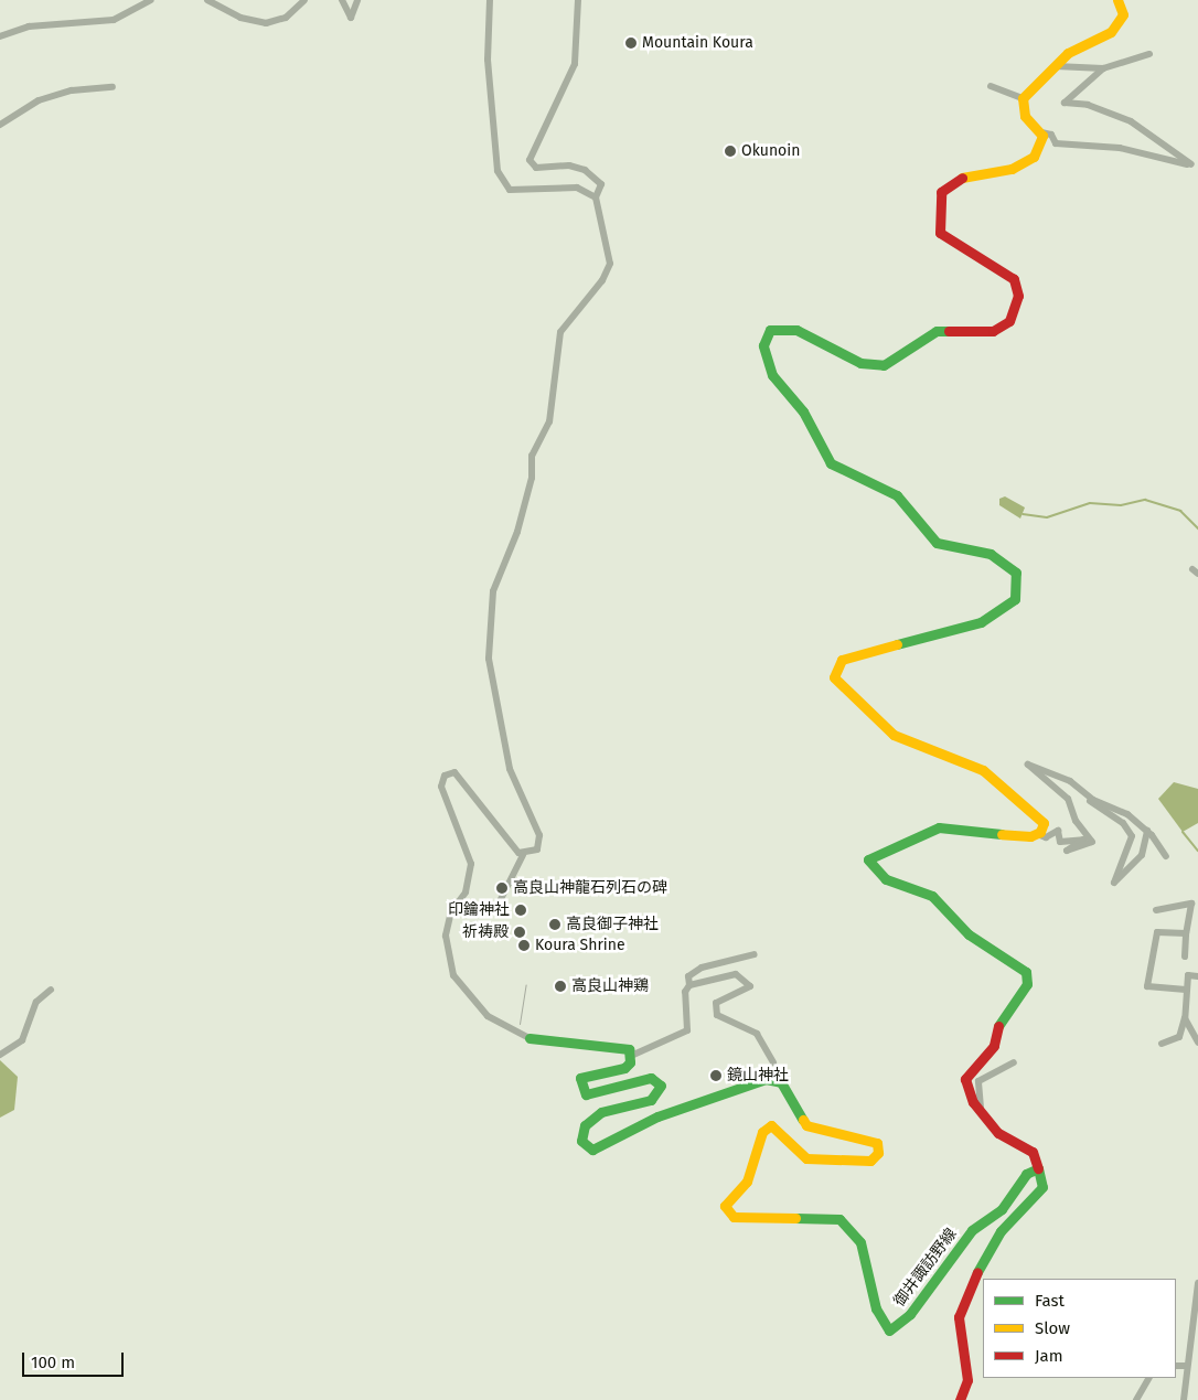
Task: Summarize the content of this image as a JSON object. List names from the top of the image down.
{
  "streets": {
    "street": ["御井諏訪野線"]
  },
  "places": [
    "Mountain Koura",
    "Okunoin",
    "高良山神龍石列石の碑",
    "印鑰神社",
    "高良御子神社",
    "祈祷殿",
    "Koura Shrine",
    "高良山神鶏",
    "鏡山神社"
  ],
  "legend": ["Fast", "Slow", "Jam"],
  "scale_bar": "100 m"
}
